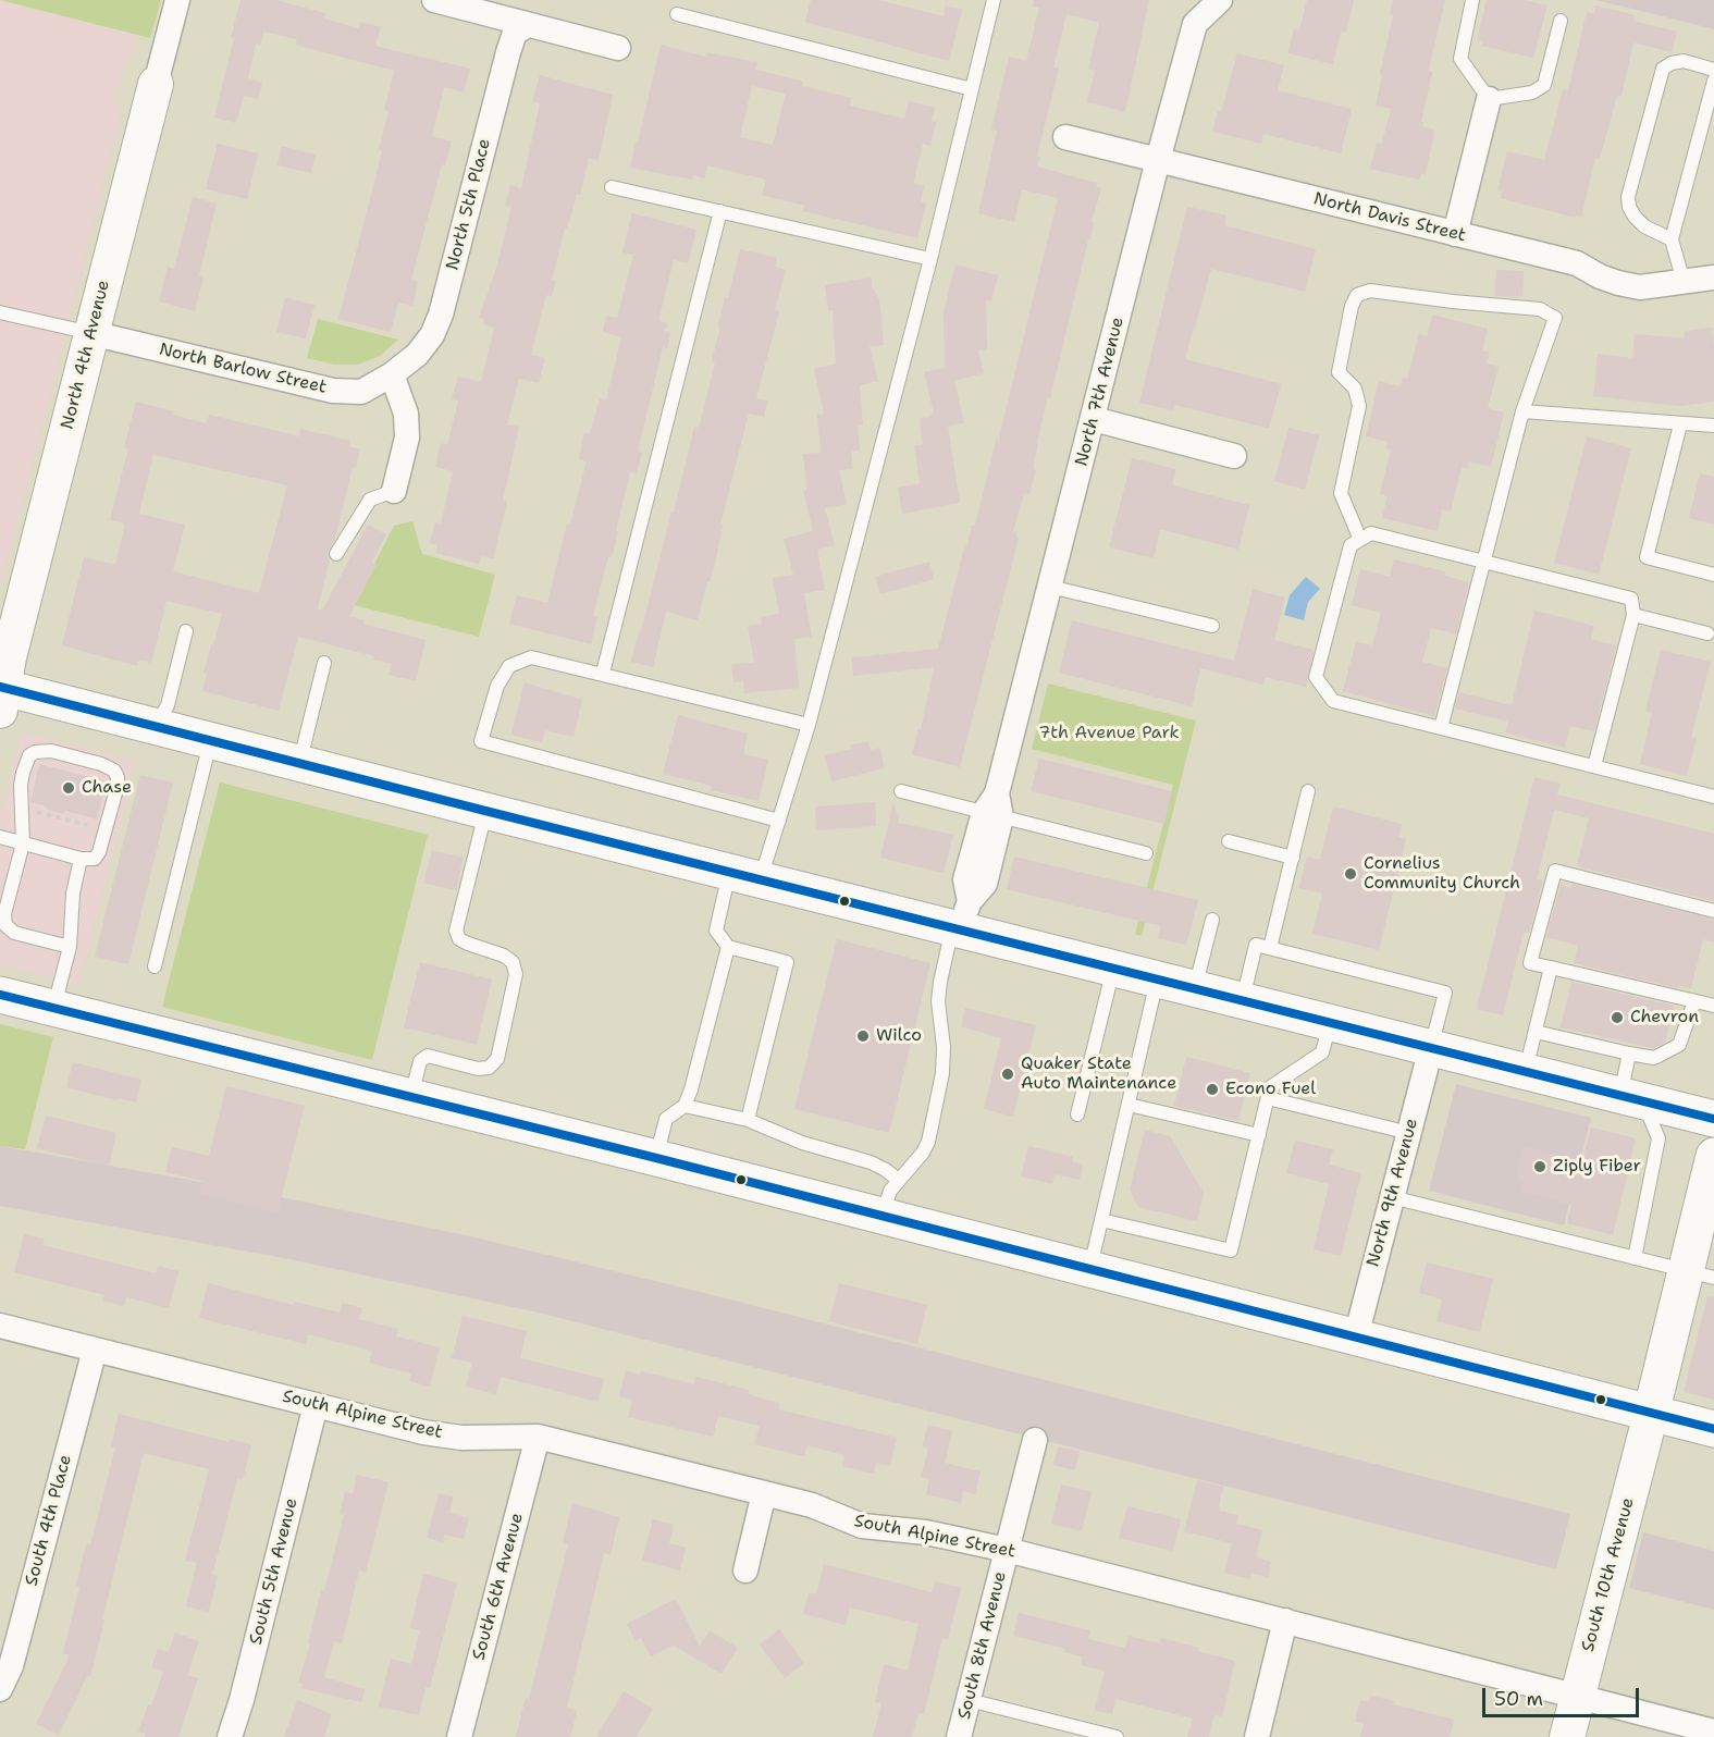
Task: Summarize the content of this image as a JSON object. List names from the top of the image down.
{
  "streets": {
    "street": [
      "North 5th Place",
      "North Davis Street",
      "North 4th Avenue",
      "North Barlow Street",
      "North 7th Avenue",
      "North 9th Avenue",
      "South Alpine Street",
      "South 4th Place",
      "South 5th Avenue",
      "South 10th Avenue",
      "South 6th Avenue",
      "South 8th Avenue"
    ]
  },
  "crossings": [
    ["North 5th Place", "North Barlow Street"],
    ["North Davis Street", "North 7th Avenue"],
    ["North 4th Avenue", "North Barlow Street"],
    ["South Alpine Street", "South 4th Place"],
    ["South Alpine Street", "South 5th Avenue"],
    ["South Alpine Street", "South 10th Avenue"],
    ["South Alpine Street", "South 6th Avenue"],
    ["South Alpine Street", "South 8th Avenue"]
  ],
  "parks": ["7th Avenue Park"],
  "places": [
    "Chase",
    "Cornelius Community Church",
    "Chevron",
    "Wilco",
    "Quaker State Auto Maintenance",
    "Econo Fuel",
    "Ziply Fiber"
  ],
  "scale_bar": "50 m"
}
